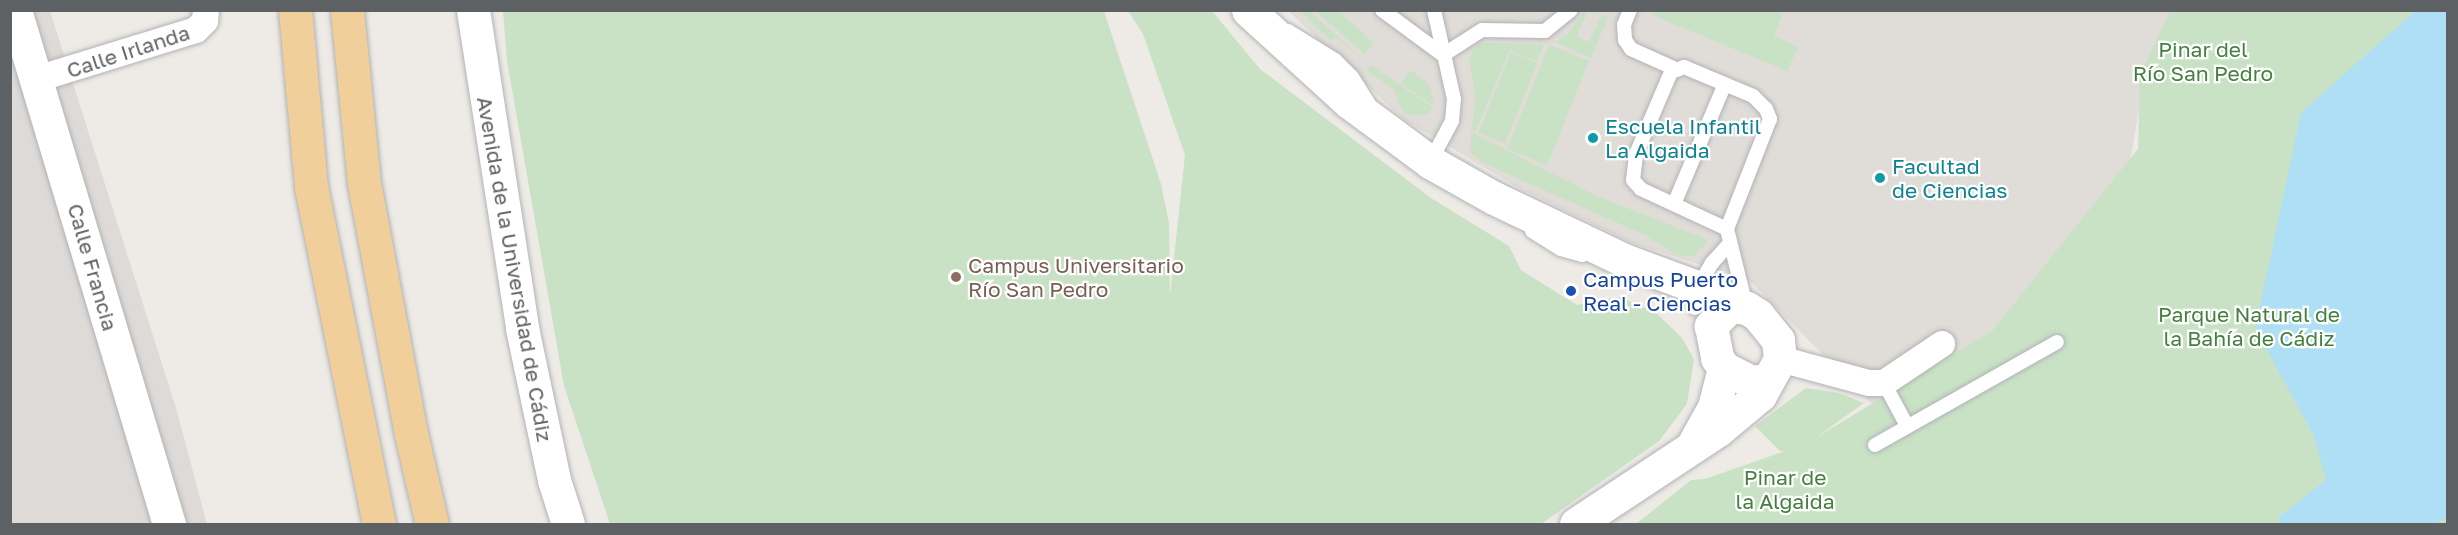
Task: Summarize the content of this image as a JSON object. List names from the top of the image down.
{
  "streets": {
    "street": ["Calle Irlanda", "Calle Francia", "Avenida de la Universidad de Cádiz"]
  },
  "crossings": [
    ["Calle Irlanda", "Calle Francia"]
  ],
  "parks": ["Pinar del Río San Pedro", "Parque Natural de la Bahía de Cádiz", "Pinar de la Algaida"],
  "places": [
    "Escuela Infantil La Algaida",
    "Facultad de Ciencias",
    "Campus Universitario Río San Pedro",
    "Campus Puerto Real - Ciencias"
  ]
}
